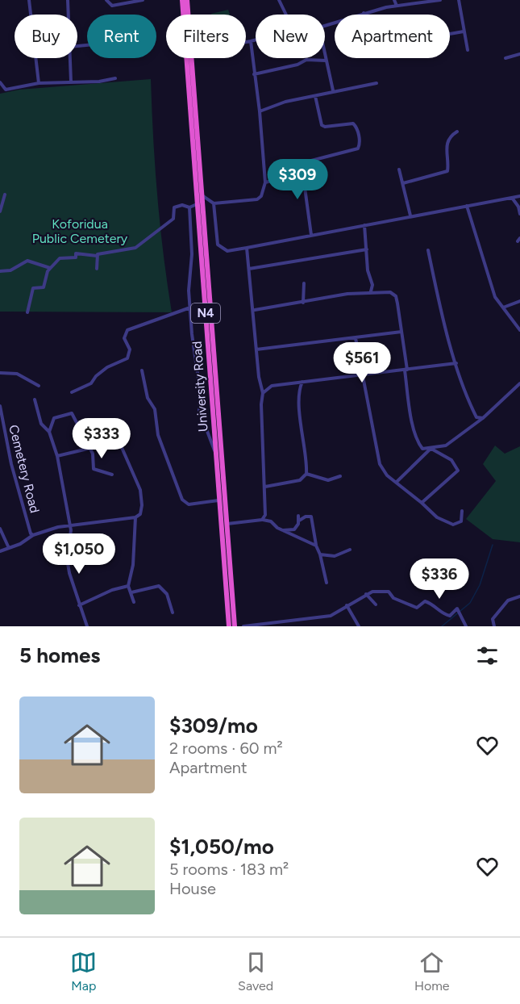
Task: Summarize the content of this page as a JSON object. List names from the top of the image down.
{
  "streets": {
    "highway": ["N4", "University Road"],
    "street": ["Cemetery Road"]
  },
  "parks": ["Koforidua Public Cemetery"],
  "page": {
    "chip": [
      "Buy",
      "Rent",
      "Filters",
      "New",
      "Apartment"
    ],
    "price": [
      "$309",
      "$561",
      "$333",
      "$1,050",
      "$336"
    ],
    "heading": "5 homes",
    "list": [
      {
        "name": "$309/mo",
        "note": "2 rooms · 60 m² · Apartment"
      },
      {
        "name": "$1,050/mo",
        "note": "5 rooms · 183 m² · House"
      }
    ],
    "tabs": ["Map", "Saved", "Home"]
  }
}
